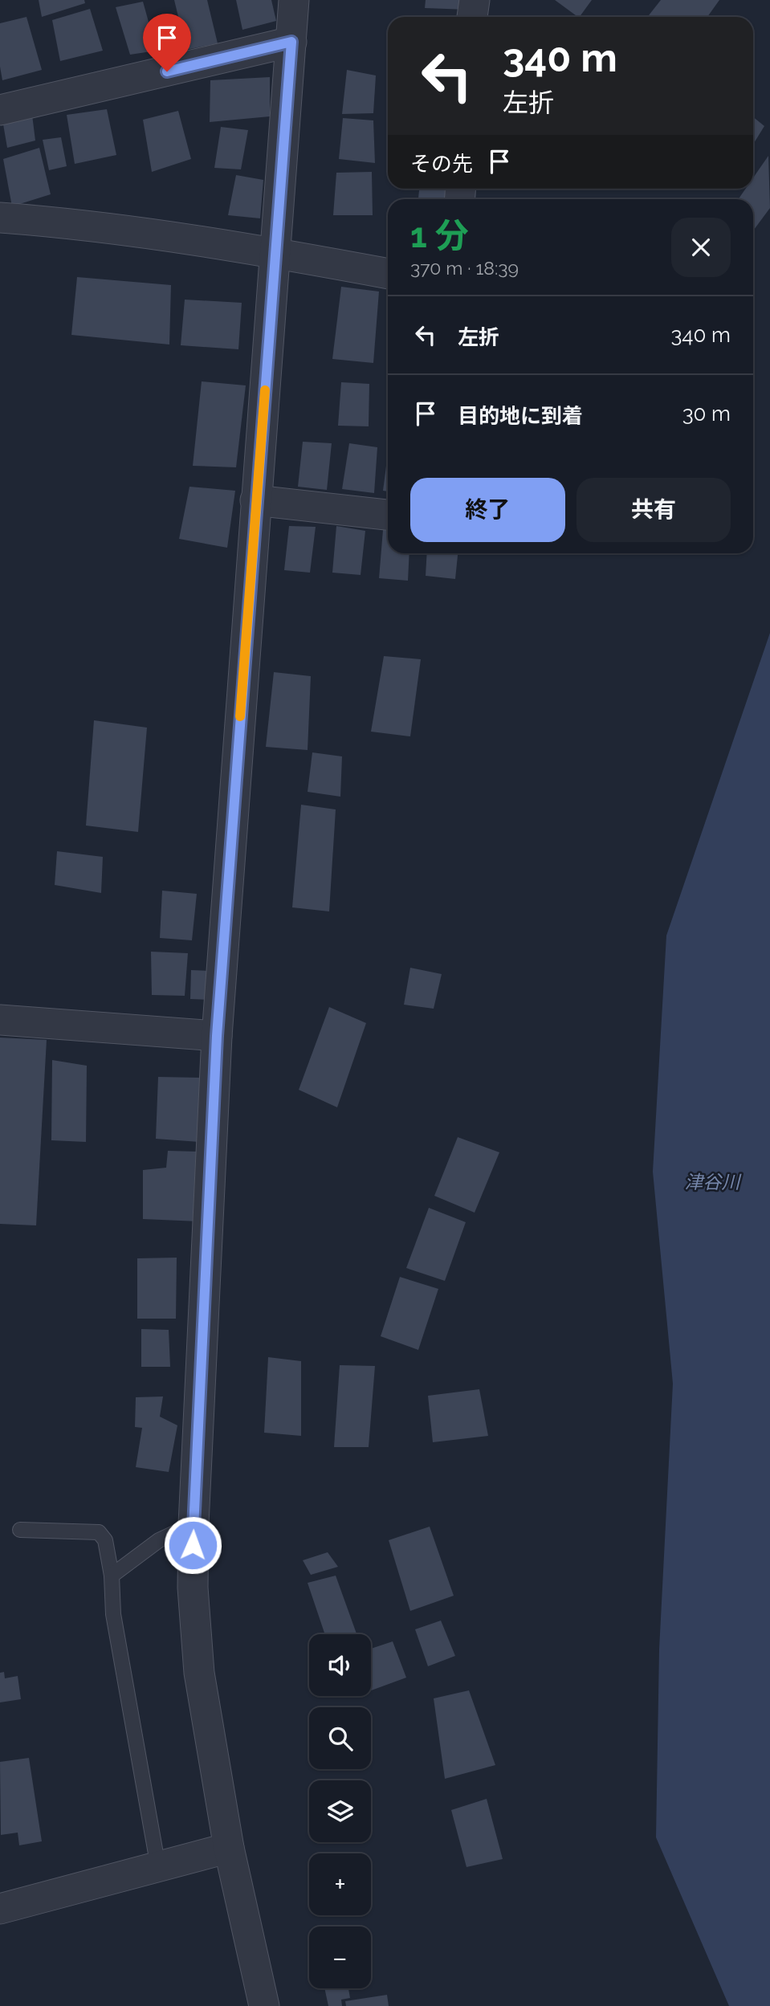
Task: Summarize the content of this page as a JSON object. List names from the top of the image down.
{
  "water": ["津谷川"],
  "page": {
    "turn": ["340 m", "左折"],
    "then": "その先",
    "heading": ["1 分", "370 m · 18:39"],
    "list": [
      {
        "name": "左折",
        "value": "340 m"
      },
      {
        "name": "目的地に到着",
        "value": "30 m"
      }
    ],
    "buttons": ["終了", "共有"],
    "map_buttons": ["+", "−"]
  }
}
